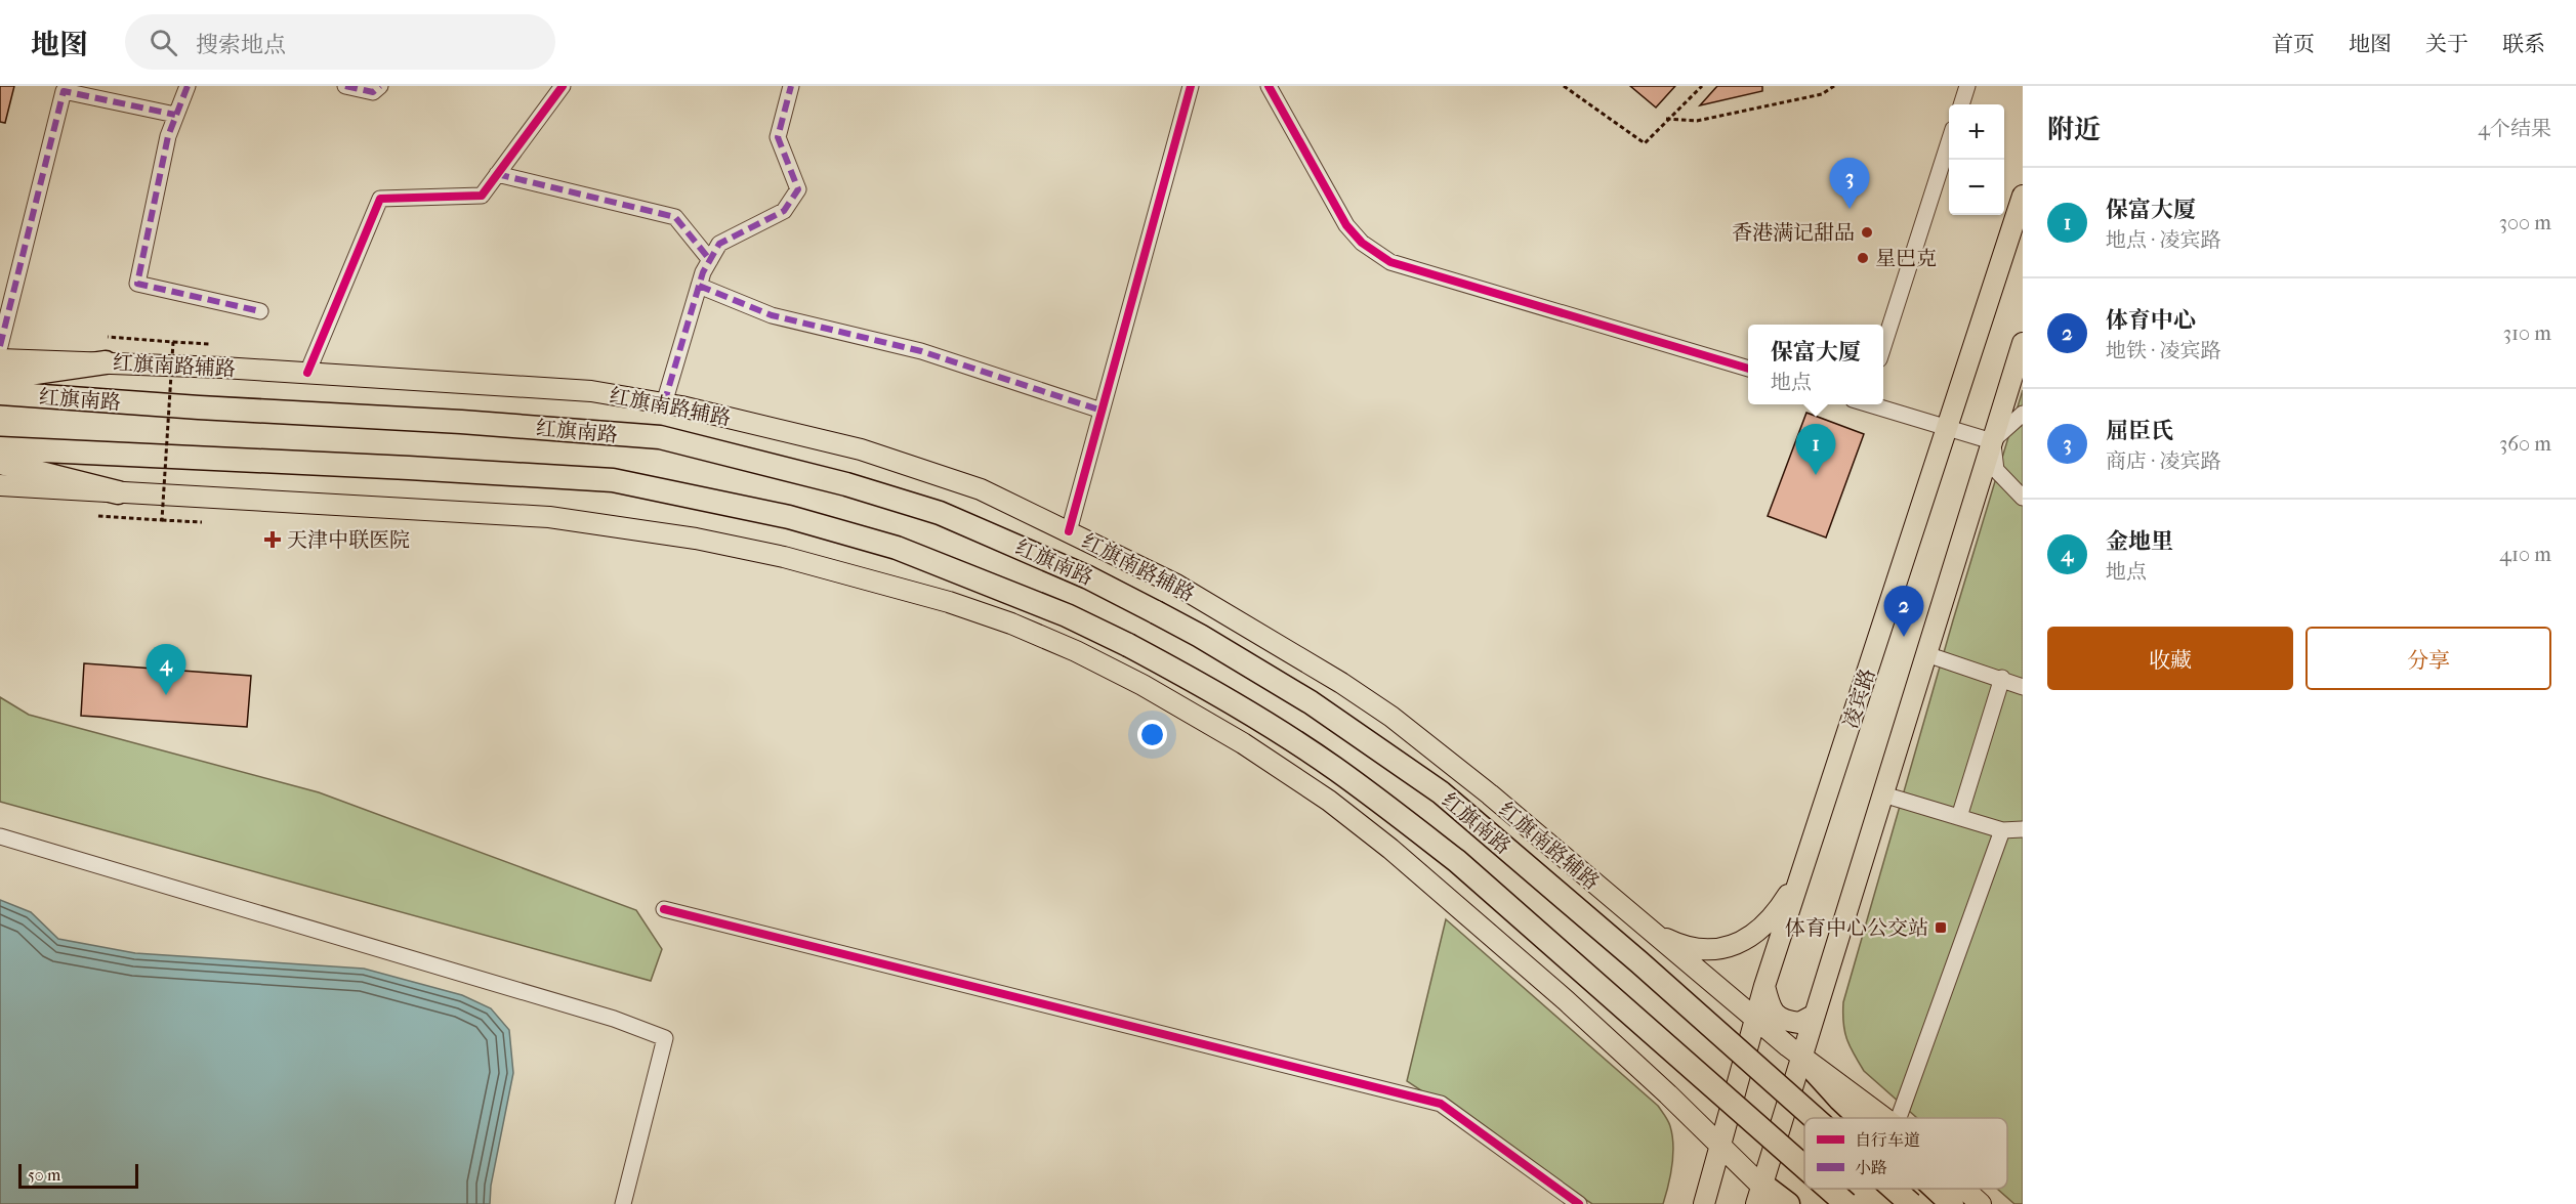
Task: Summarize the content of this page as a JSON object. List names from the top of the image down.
{
  "streets": {
    "highway": ["红旗南路"],
    "main road": ["红旗南路辅路", "凌宾路"]
  },
  "crossings": [
    ["红旗南路辅路", "凌宾路"]
  ],
  "places": {
    "other": ["香港满记甜品", "星巴克"],
    "health": ["天津中联医院"],
    "transit": ["体育中心公交站"]
  },
  "legend": ["自行车道", "小路"],
  "scale_bar": "50 m",
  "page": {
    "header": "地图",
    "search": "搜索地点",
    "nav": [
      "首页",
      "地图",
      "关于",
      "联系"
    ],
    "heading": ["附近", "4个结果"],
    "map_buttons": ["+", "−"],
    "pins": [
      "3",
      "1",
      "2",
      "4"
    ],
    "list": [
      {
        "mark": "1",
        "name": "保富大厦",
        "note": "地点 · 凌宾路",
        "value": "300 m"
      },
      {
        "mark": "2",
        "name": "体育中心",
        "note": "地铁 · 凌宾路",
        "value": "310 m"
      },
      {
        "mark": "3",
        "name": "屈臣氏",
        "note": "商店 · 凌宾路",
        "value": "360 m"
      },
      {
        "mark": "4",
        "name": "金地里",
        "note": "地点",
        "value": "410 m"
      }
    ],
    "popup": ["保富大厦", "地点"],
    "buttons": ["收藏", "分享"],
    "scale": "50 m"
  }
}
